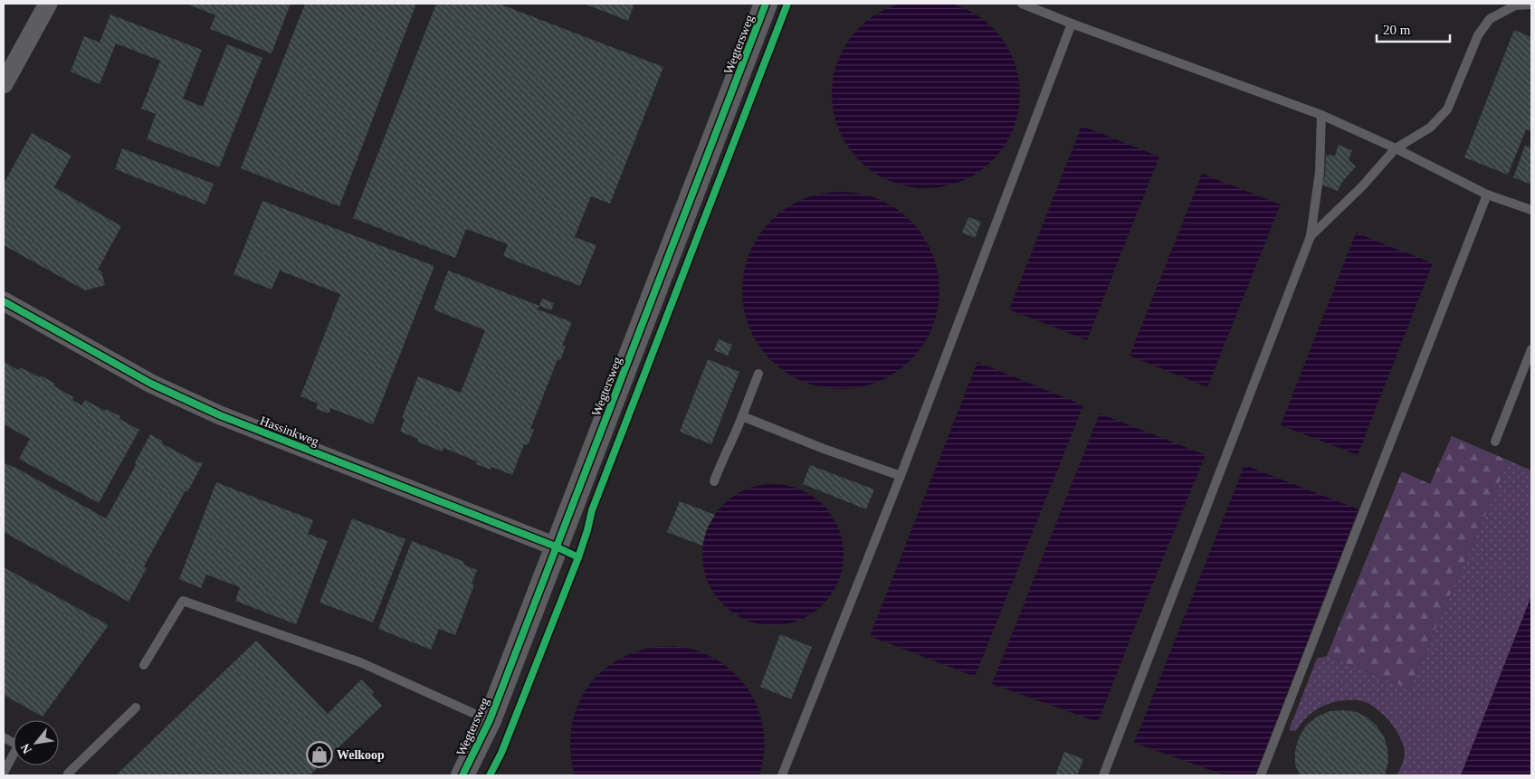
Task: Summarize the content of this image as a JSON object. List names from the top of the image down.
{
  "streets": {
    "street": ["Wegtersweg", "Hassinkweg"]
  },
  "crossings": [
    ["Wegtersweg", "Hassinkweg"]
  ],
  "places": {
    "shop": ["Welkoop"]
  },
  "scale_bar": "20 m",
  "north": "bottom left"
}
